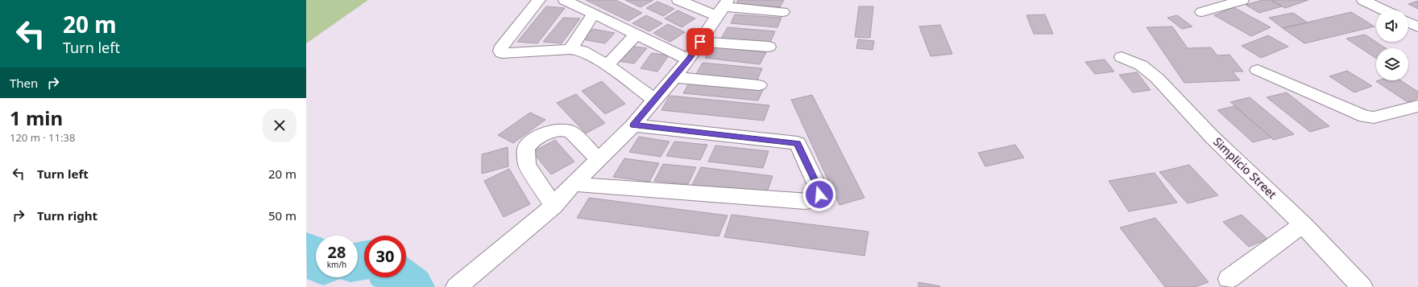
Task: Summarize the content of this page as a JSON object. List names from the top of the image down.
{
  "streets": {
    "street": ["Simplicio Street"]
  },
  "page": {
    "turn": ["20 m", "Turn left"],
    "then": "Then",
    "heading": ["1 min", "120 m · 11:38"],
    "list": [
      {
        "name": "Turn left",
        "value": "20 m"
      },
      {
        "name": "Turn right",
        "value": "50 m"
      }
    ],
    "speed": "28 km/h",
    "limit": "30"
  }
}
